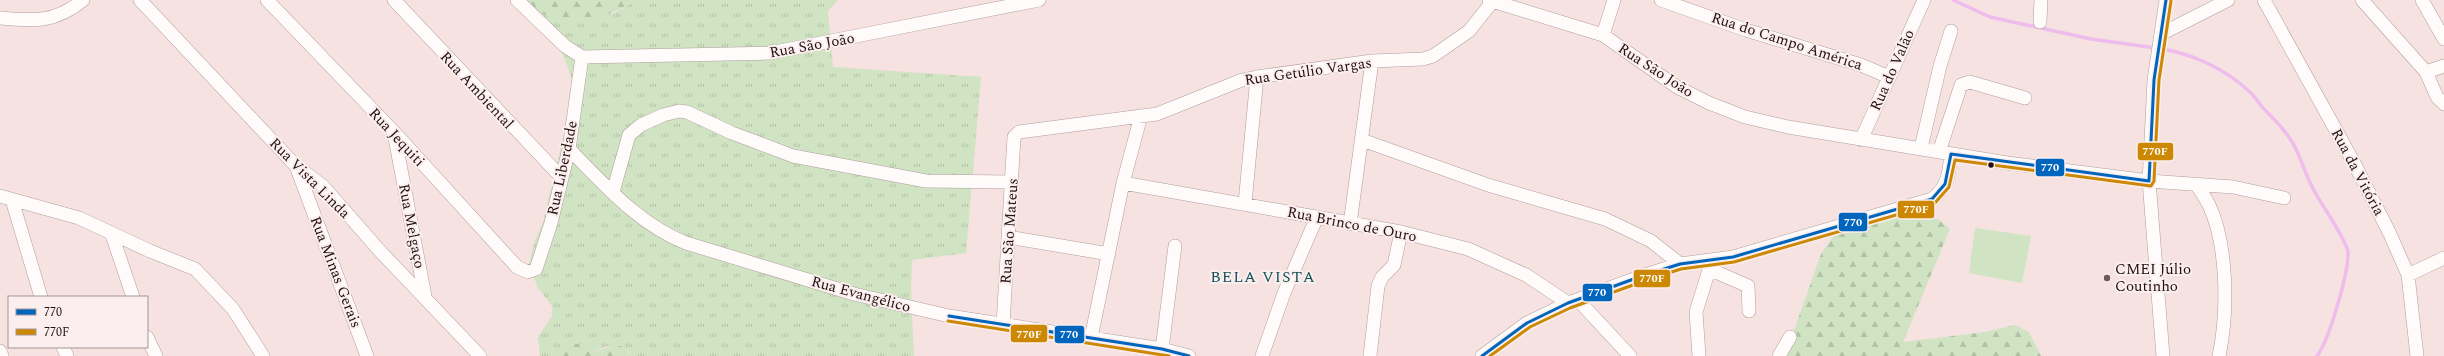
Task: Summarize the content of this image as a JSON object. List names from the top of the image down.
{
  "streets": {
    "street": [
      "Rua do Campo América",
      "Rua São João",
      "Rua do Valão",
      "Rua Getúlio Vargas",
      "Rua Ambiental",
      "Rua Jequiti",
      "Rua Liberdade",
      "Rua da Vitória",
      "Rua Vista Linda",
      "Rua Brinco de Ouro",
      "Rua Melgaço",
      "Rua São Mateus",
      "Rua Minas Gerais",
      "Rua Evangélico"
    ]
  },
  "crossings": [
    ["Rua do Campo América", "Rua do Valão"],
    ["Rua São João", "Rua do Valão"],
    ["Rua São João", "Rua Getúlio Vargas"],
    ["Rua São João", "Rua Liberdade"],
    ["Rua Getúlio Vargas", "Rua São Mateus"],
    ["Rua Ambiental", "Rua Liberdade"],
    ["Rua Jequiti", "Rua Liberdade"],
    ["Rua Jequiti", "Rua Melgaço"],
    ["Rua Liberdade", "Rua Evangélico"],
    ["Rua Vista Linda", "Rua Melgaço"],
    ["Rua Vista Linda", "Rua Minas Gerais"],
    ["Rua São Mateus", "Rua Evangélico"]
  ],
  "districts": ["BELA VISTA"],
  "places": ["CMEI Júlio Coutinho"],
  "lines": ["transit line 770", "transit line 770F"],
  "legend": ["770", "770F"]
}
